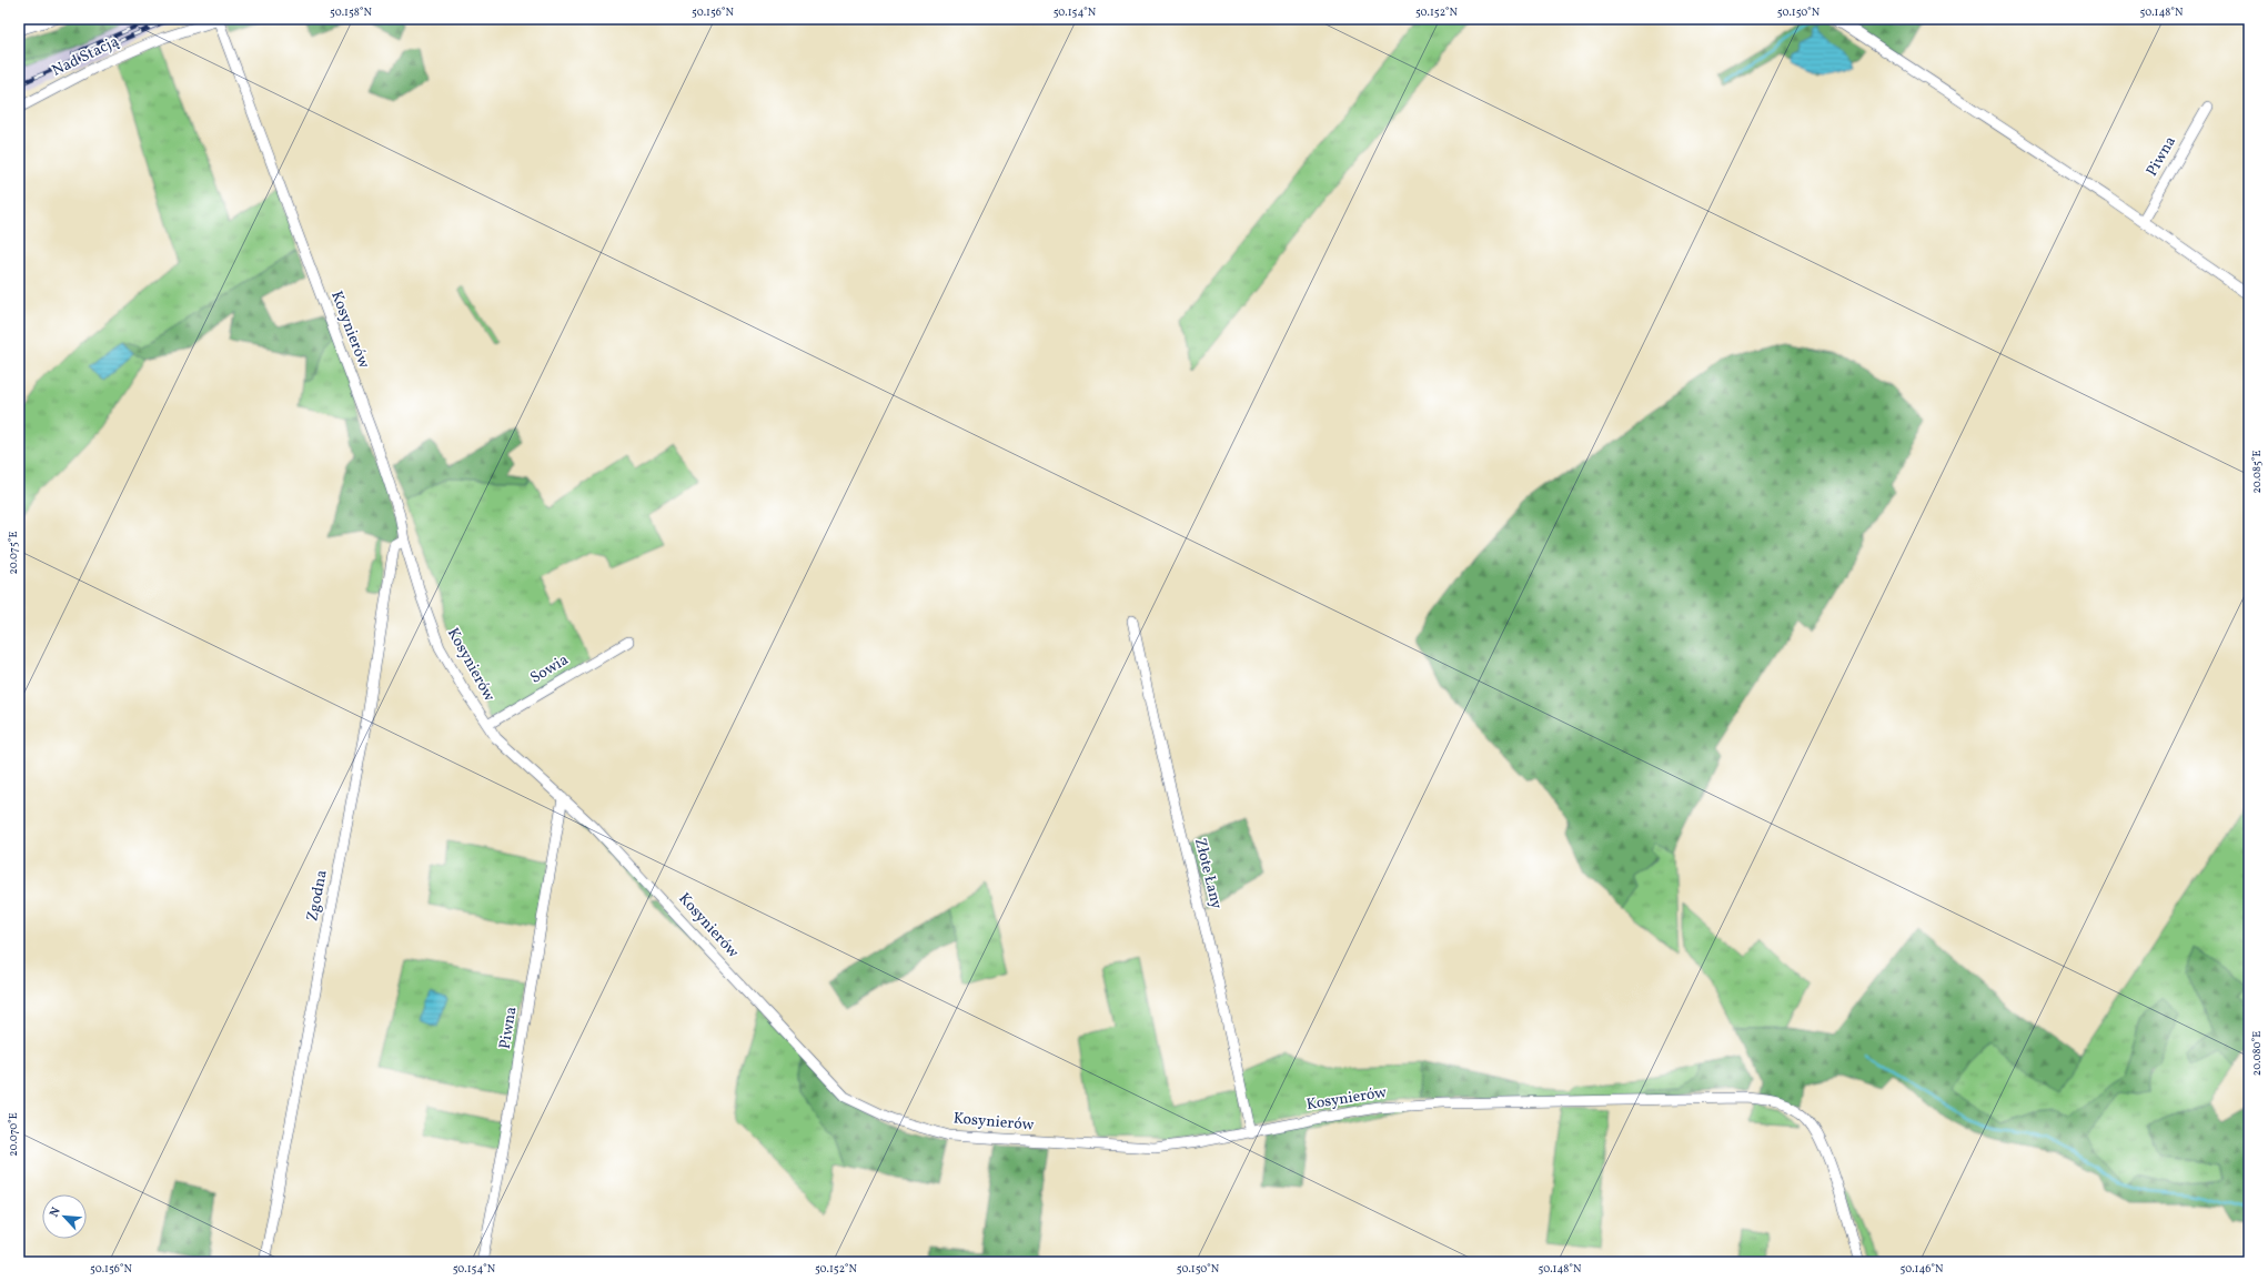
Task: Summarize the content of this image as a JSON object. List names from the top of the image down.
{
  "streets": {
    "street": [
      "Nad Stacją",
      "Piwna",
      "Kosynierów",
      "Sowia",
      "Złote Łany",
      "Zgodna"
    ]
  },
  "crossings": [
    ["Nad Stacją", "Kosynierów"],
    ["Piwna", "Kosynierów"],
    ["Kosynierów", "Sowia"],
    ["Kosynierów", "Złote Łany"],
    ["Kosynierów", "Zgodna"]
  ],
  "north": "top left",
  "coordinates": [
    "50.158°N",
    "50.156°N",
    "50.154°N",
    "50.152°N",
    "50.150°N",
    "50.148°N",
    "20.085°E",
    "20.075°E",
    "20.080°E",
    "20.070°E",
    "50.146°N"
  ]
}
